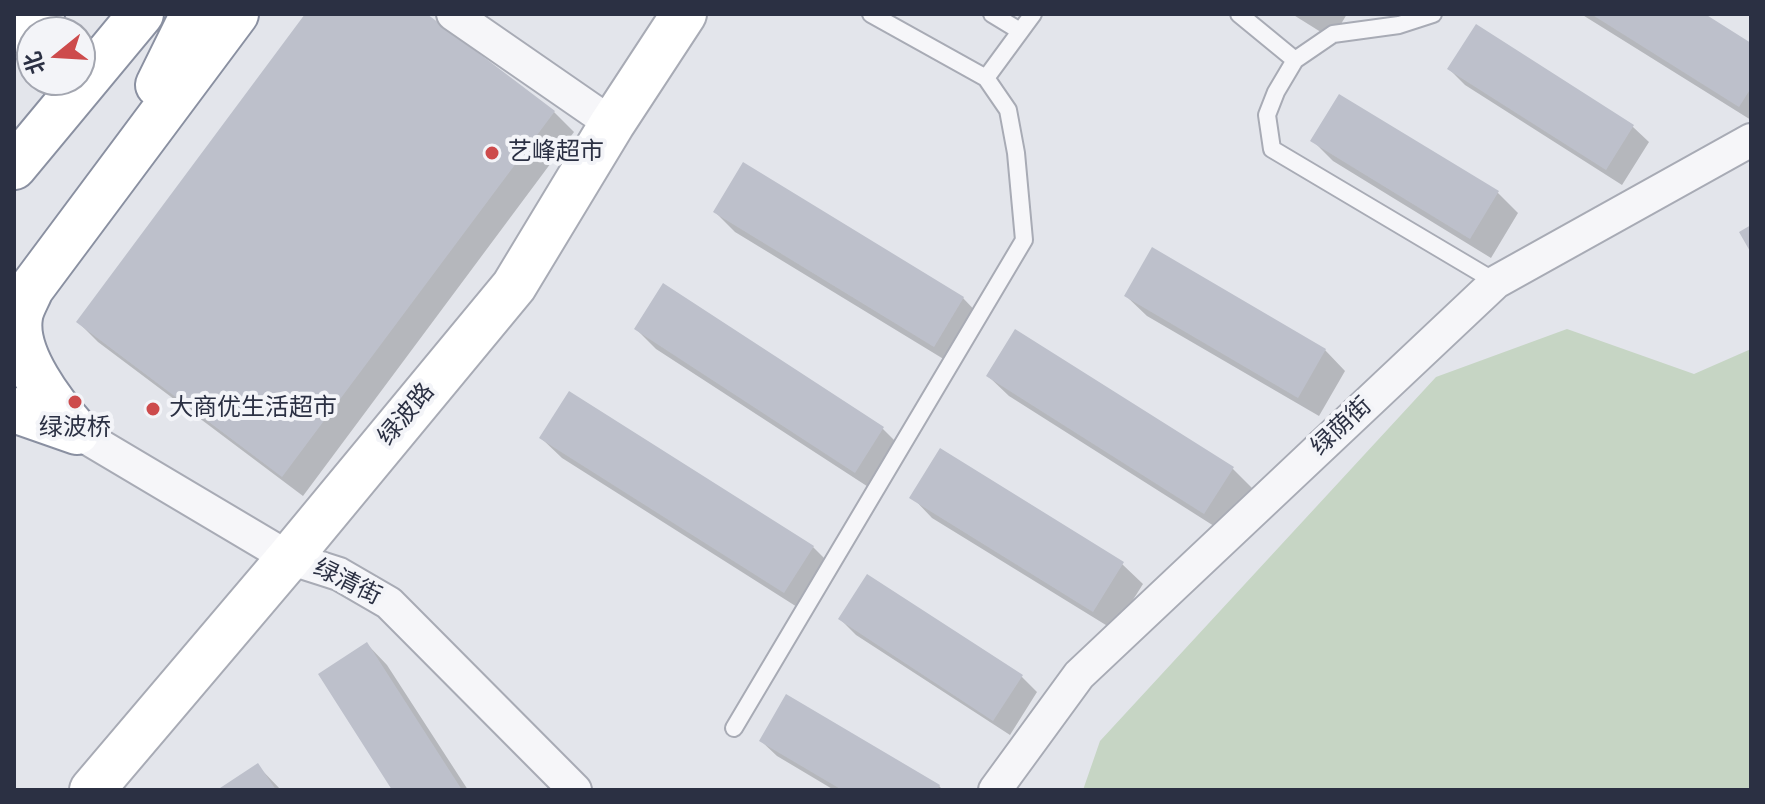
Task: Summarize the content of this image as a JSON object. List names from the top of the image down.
{
  "streets": {
    "main road": ["绿波路"],
    "street": ["绿荫街", "绿清街"]
  },
  "crossings": [
    ["绿波路", "绿清街"]
  ],
  "places": ["艺峰超市", "绿波桥", "大商优生活超市"],
  "north": "left"
}
